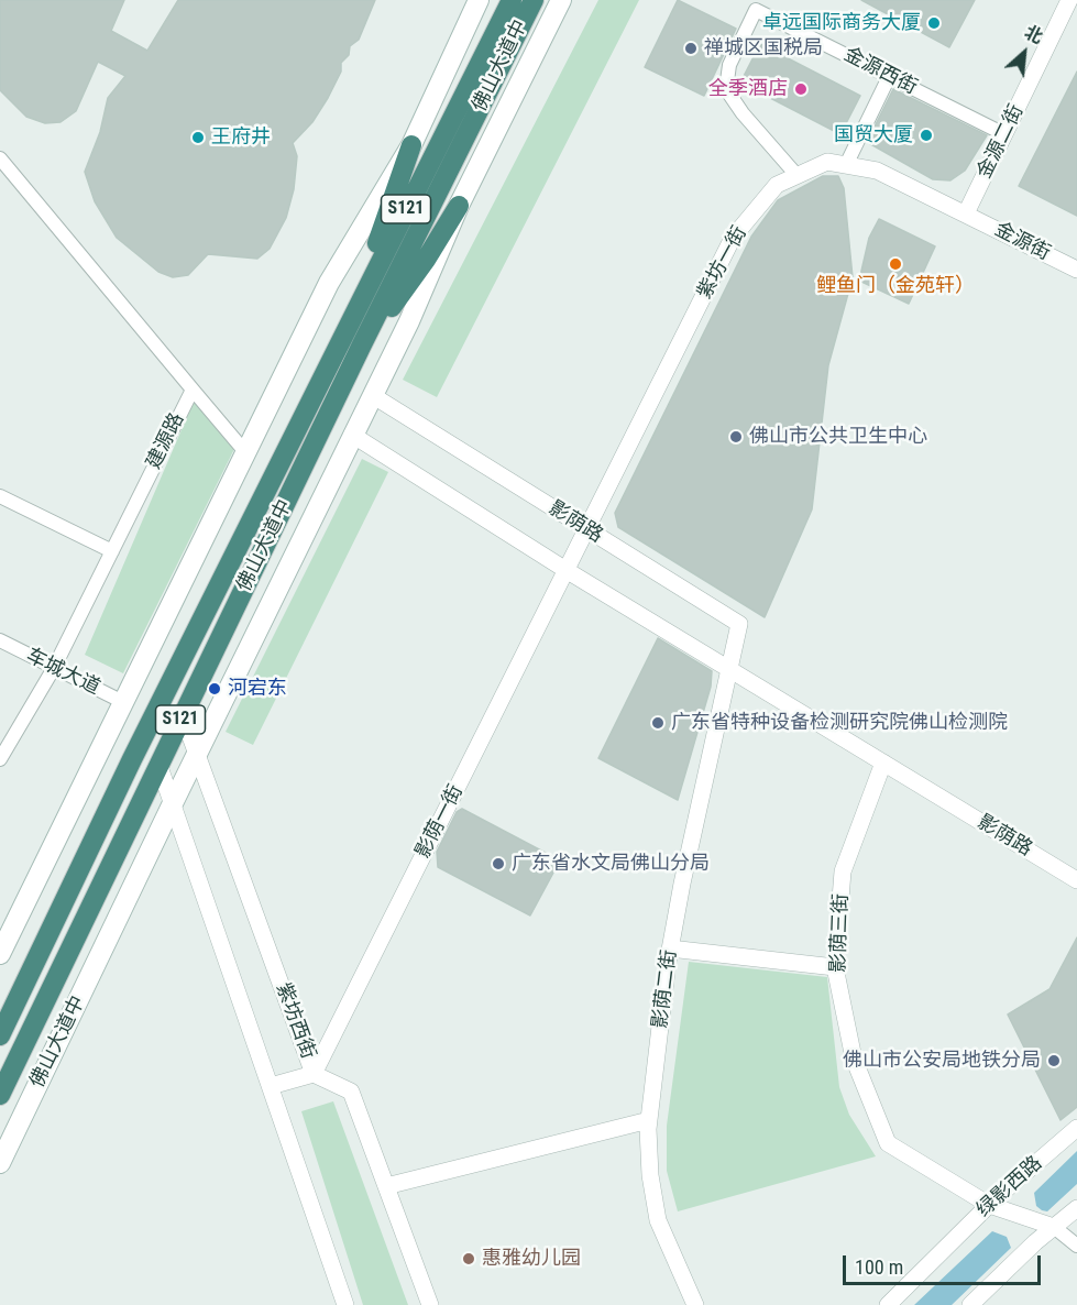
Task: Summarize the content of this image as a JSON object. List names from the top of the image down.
{
  "streets": {
    "highway": ["佛山大道中", "S121"],
    "street": [
      "金源西街",
      "金源二街",
      "金源街",
      "紫坊一街",
      "建源路",
      "影荫路",
      "车城大道",
      "影荫一街",
      "影荫三街",
      "影荫二街",
      "紫坊西街",
      "绿影西路"
    ]
  },
  "crossings": [
    ["佛山大道中", "影荫路"],
    ["佛山大道中", "紫坊西街"],
    ["金源西街", "金源二街"],
    ["金源西街", "紫坊一街"],
    ["金源二街", "金源街"],
    ["金源二街", "紫坊一街"],
    ["金源街", "紫坊一街"],
    ["紫坊一街", "影荫路"],
    ["紫坊一街", "影荫一街"],
    ["建源路", "车城大道"],
    ["影荫路", "影荫一街"],
    ["影荫路", "影荫三街"],
    ["影荫路", "影荫二街"],
    ["影荫一街", "紫坊西街"],
    ["影荫三街", "绿影西路"]
  ],
  "places": [
    "卓远国际商务大厦",
    "禅城区国税局",
    "全季酒店",
    "国贸大厦",
    "王府井",
    "鲤鱼门（金苑轩）",
    "佛山市公共卫生中心",
    "河宕东",
    "广东省特种设备检测研究院佛山检测院",
    "广东省水文局佛山分局",
    "佛山市公安局地铁分局",
    "惠雅幼儿园"
  ],
  "scale_bar": "100 m",
  "north": "top right"
}
